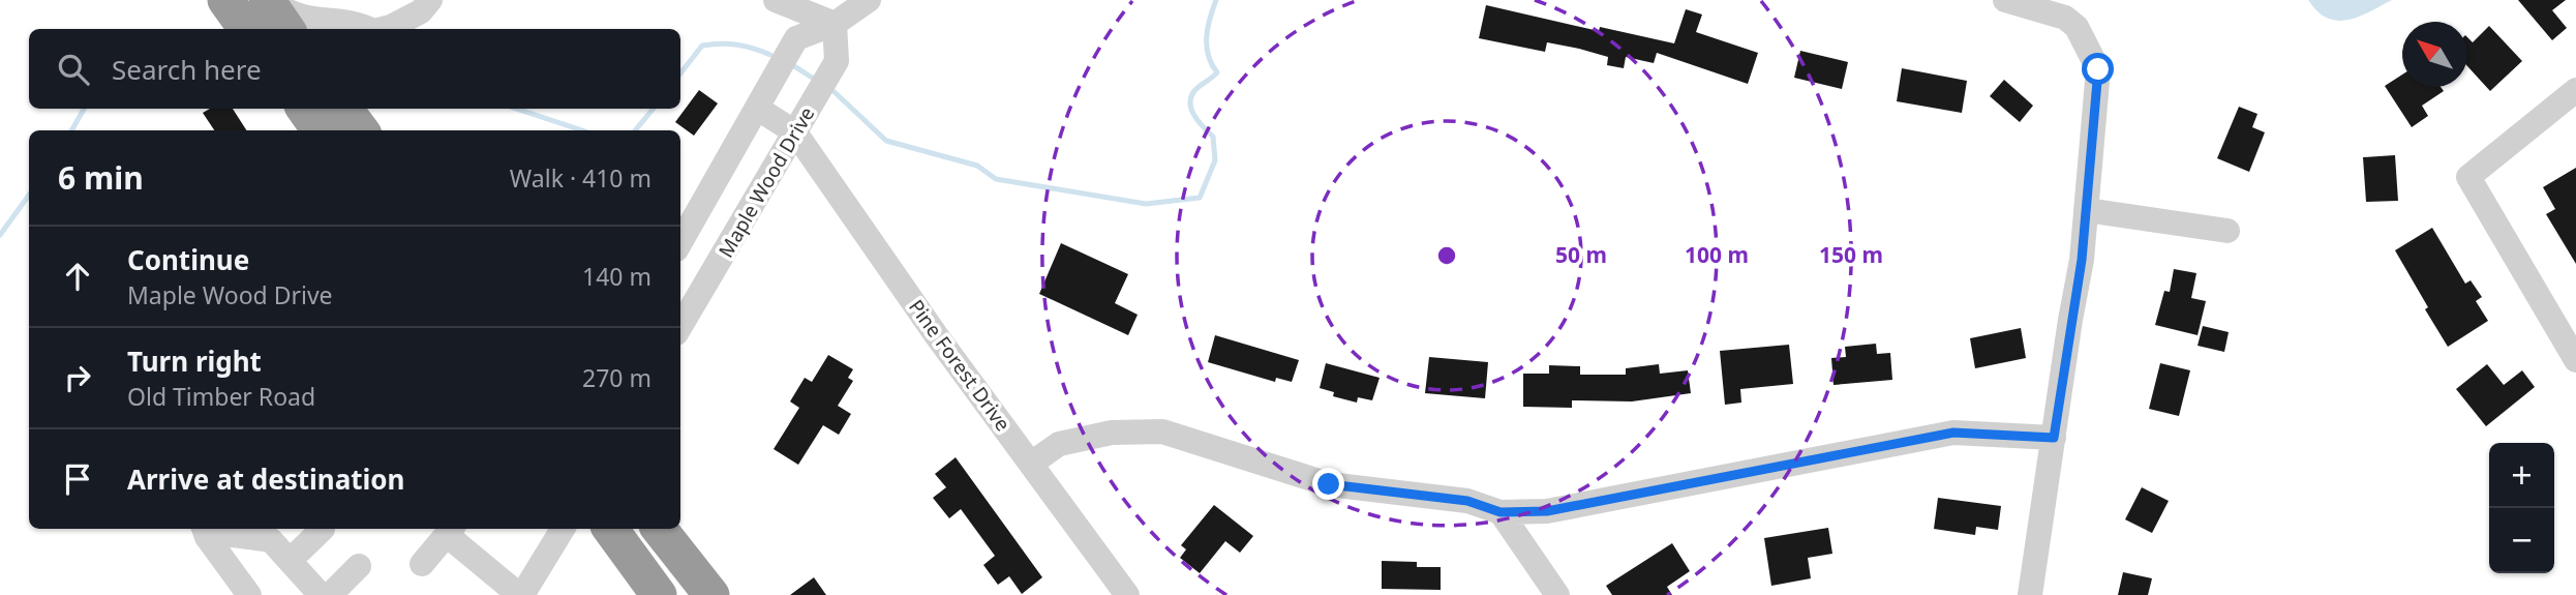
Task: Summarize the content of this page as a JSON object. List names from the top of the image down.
{
  "streets": {
    "street": ["Maple Wood Drive", "Pine Forest Drive"]
  },
  "crossings": [
    ["Maple Wood Drive", "Pine Forest Drive"]
  ],
  "north": "top left",
  "page": {
    "search": "Search here",
    "heading": ["6 min", "Walk · 410 m"],
    "list": [
      ["Continue", "Maple Wood Drive", "140 m"],
      ["Turn right", "Old Timber Road", "270 m"],
      "Arrive at destination"
    ],
    "map_buttons": ["+", "−"]
  },
  "rings": ["50 m", "100 m", "150 m"]
}
